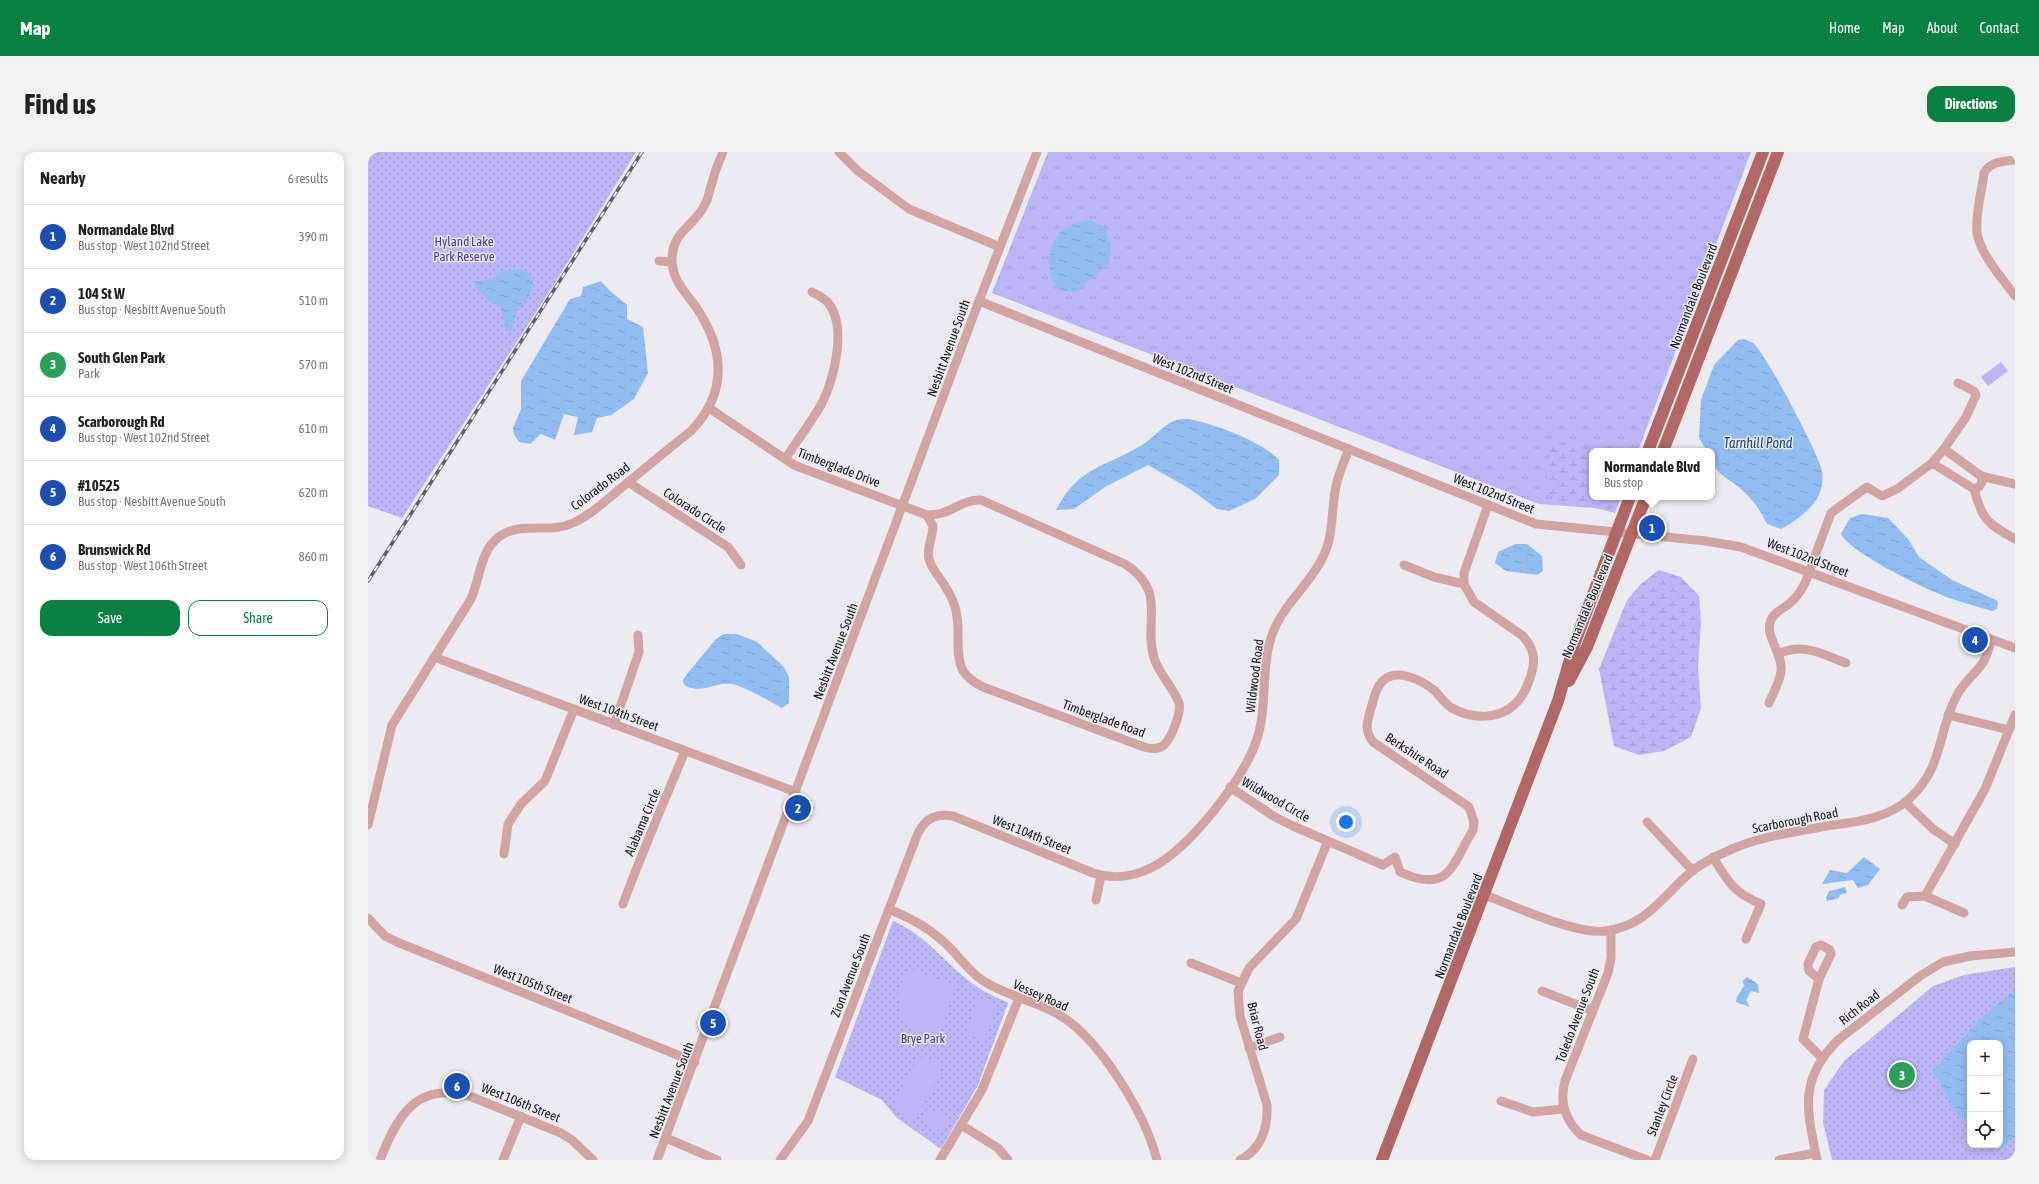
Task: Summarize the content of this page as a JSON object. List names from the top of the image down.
{
  "streets": {
    "main road": ["Normandale Boulevard"],
    "street": [
      "Nesbitt Avenue South",
      "West 102nd Street",
      "Timberglade Drive",
      "Colorado Road",
      "Colorado Circle",
      "Wildwood Road",
      "West 104th Street",
      "Timberglade Road",
      "Berkshire Road",
      "Wildwood Circle",
      "Scarborough Road",
      "Alabama Circle",
      "Zion Avenue South",
      "West 105th Street",
      "Vessey Road",
      "Rich Road",
      "Toledo Avenue South",
      "Briar Road",
      "West 106th Street",
      "Stanley Circle"
    ]
  },
  "crossings": [
    ["Normandale Boulevard", "West 102nd Street"],
    ["Normandale Boulevard", "Scarborough Road"],
    ["Nesbitt Avenue South", "West 102nd Street"],
    ["Nesbitt Avenue South", "Timberglade Drive"],
    ["Nesbitt Avenue South", "West 104th Street"],
    ["Nesbitt Avenue South", "Timberglade Road"],
    ["Nesbitt Avenue South", "West 105th Street"],
    ["West 102nd Street", "Wildwood Road"],
    ["West 102nd Street", "Scarborough Road"],
    ["Timberglade Drive", "Colorado Road"],
    ["Timberglade Drive", "Timberglade Road"],
    ["Colorado Road", "Colorado Circle"],
    ["Colorado Road", "West 104th Street"],
    ["Wildwood Road", "West 104th Street"],
    ["Wildwood Road", "Wildwood Circle"],
    ["West 104th Street", "Alabama Circle"],
    ["West 104th Street", "Zion Avenue South"],
    ["Berkshire Road", "Wildwood Circle"],
    ["Wildwood Circle", "Briar Road"],
    ["Scarborough Road", "Toledo Avenue South"],
    ["Zion Avenue South", "Vessey Road"]
  ],
  "water": ["Tarnhill Pond"],
  "parks": ["Hyland Lake Park Reserve", "Brye Park"],
  "page": {
    "header": "Map",
    "nav": [
      "Home",
      "Map",
      "About",
      "Contact"
    ],
    "buttons": [
      "Directions",
      ["Save", "Share"]
    ],
    "title": "Find us",
    "heading": ["Nearby", "6 results"],
    "list": [
      {
        "mark": "1",
        "name": "Normandale Blvd",
        "note": "Bus stop · West 102nd Street",
        "value": "390 m"
      },
      {
        "mark": "2",
        "name": "104 St W",
        "note": "Bus stop · Nesbitt Avenue South",
        "value": "510 m"
      },
      {
        "mark": "3",
        "name": "South Glen Park",
        "note": "Park",
        "value": "570 m"
      },
      {
        "mark": "4",
        "name": "Scarborough Rd",
        "note": "Bus stop · West 102nd Street",
        "value": "610 m"
      },
      {
        "mark": "5",
        "name": "#10525",
        "note": "Bus stop · Nesbitt Avenue South",
        "value": "620 m"
      },
      {
        "mark": "6",
        "name": "Brunswick Rd",
        "note": "Bus stop · West 106th Street",
        "value": "860 m"
      }
    ],
    "popup": ["Normandale Blvd", "Bus stop"],
    "pins": [
      "1",
      "4",
      "2",
      "5",
      "3",
      "6"
    ],
    "map_buttons": ["+", "−"]
  }
}
